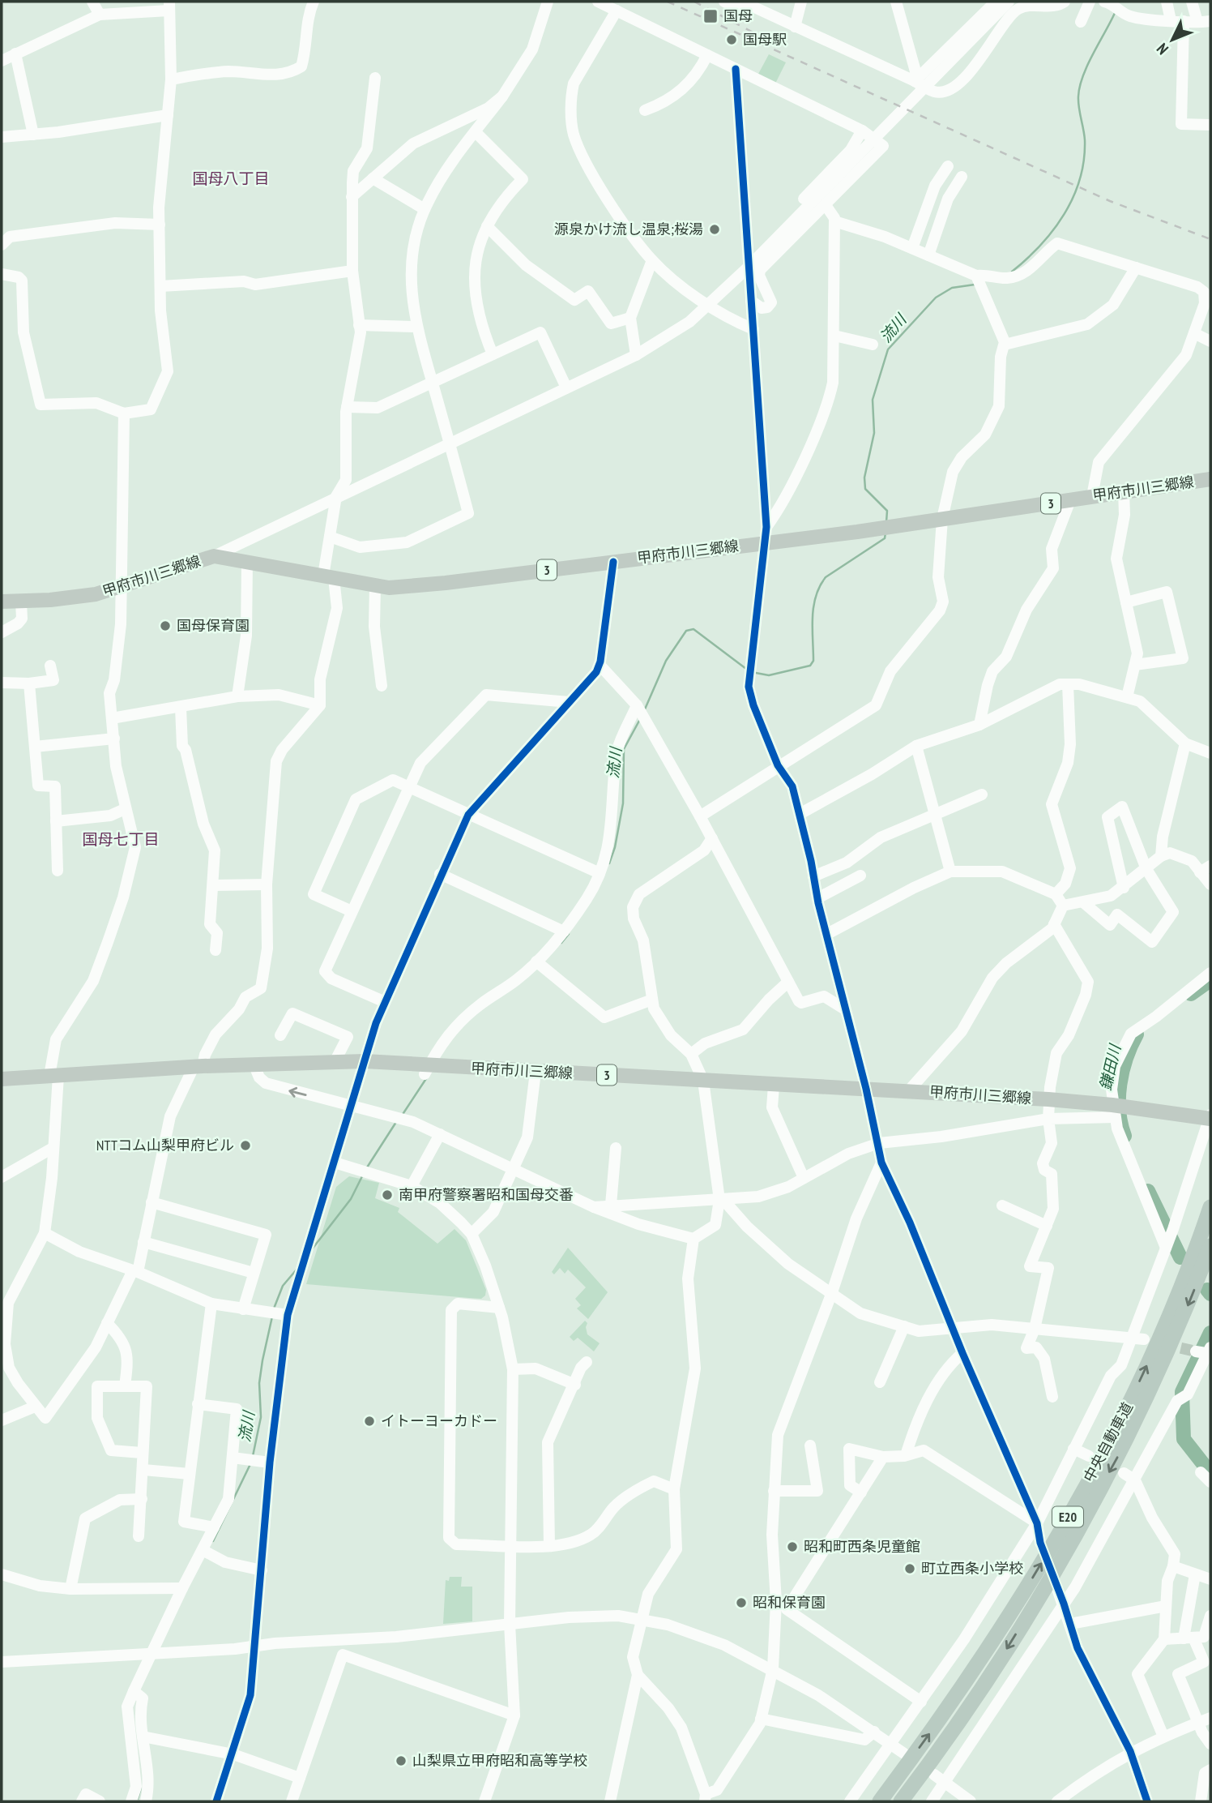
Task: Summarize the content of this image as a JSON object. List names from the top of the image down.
{
  "streets": {
    "highway": ["中央自動車道", "E20"],
    "main road": ["甲府市川三郷線", "3"]
  },
  "districts": ["国母八丁目", "国母七丁目"],
  "water": ["流川", "鎌田川"],
  "places": {
    "transit": ["国母"],
    "other": [
      "国母駅",
      "源泉かけ流し温泉;桜湯",
      "国母保育園",
      "NTTコム山梨甲府ビル",
      "南甲府警察署昭和国母交番",
      "イトーヨーカドー",
      "昭和町西条児童館",
      "町立西条小学校",
      "昭和保育園",
      "山梨県立甲府昭和高等学校"
    ]
  },
  "north": "bottom left"
}
